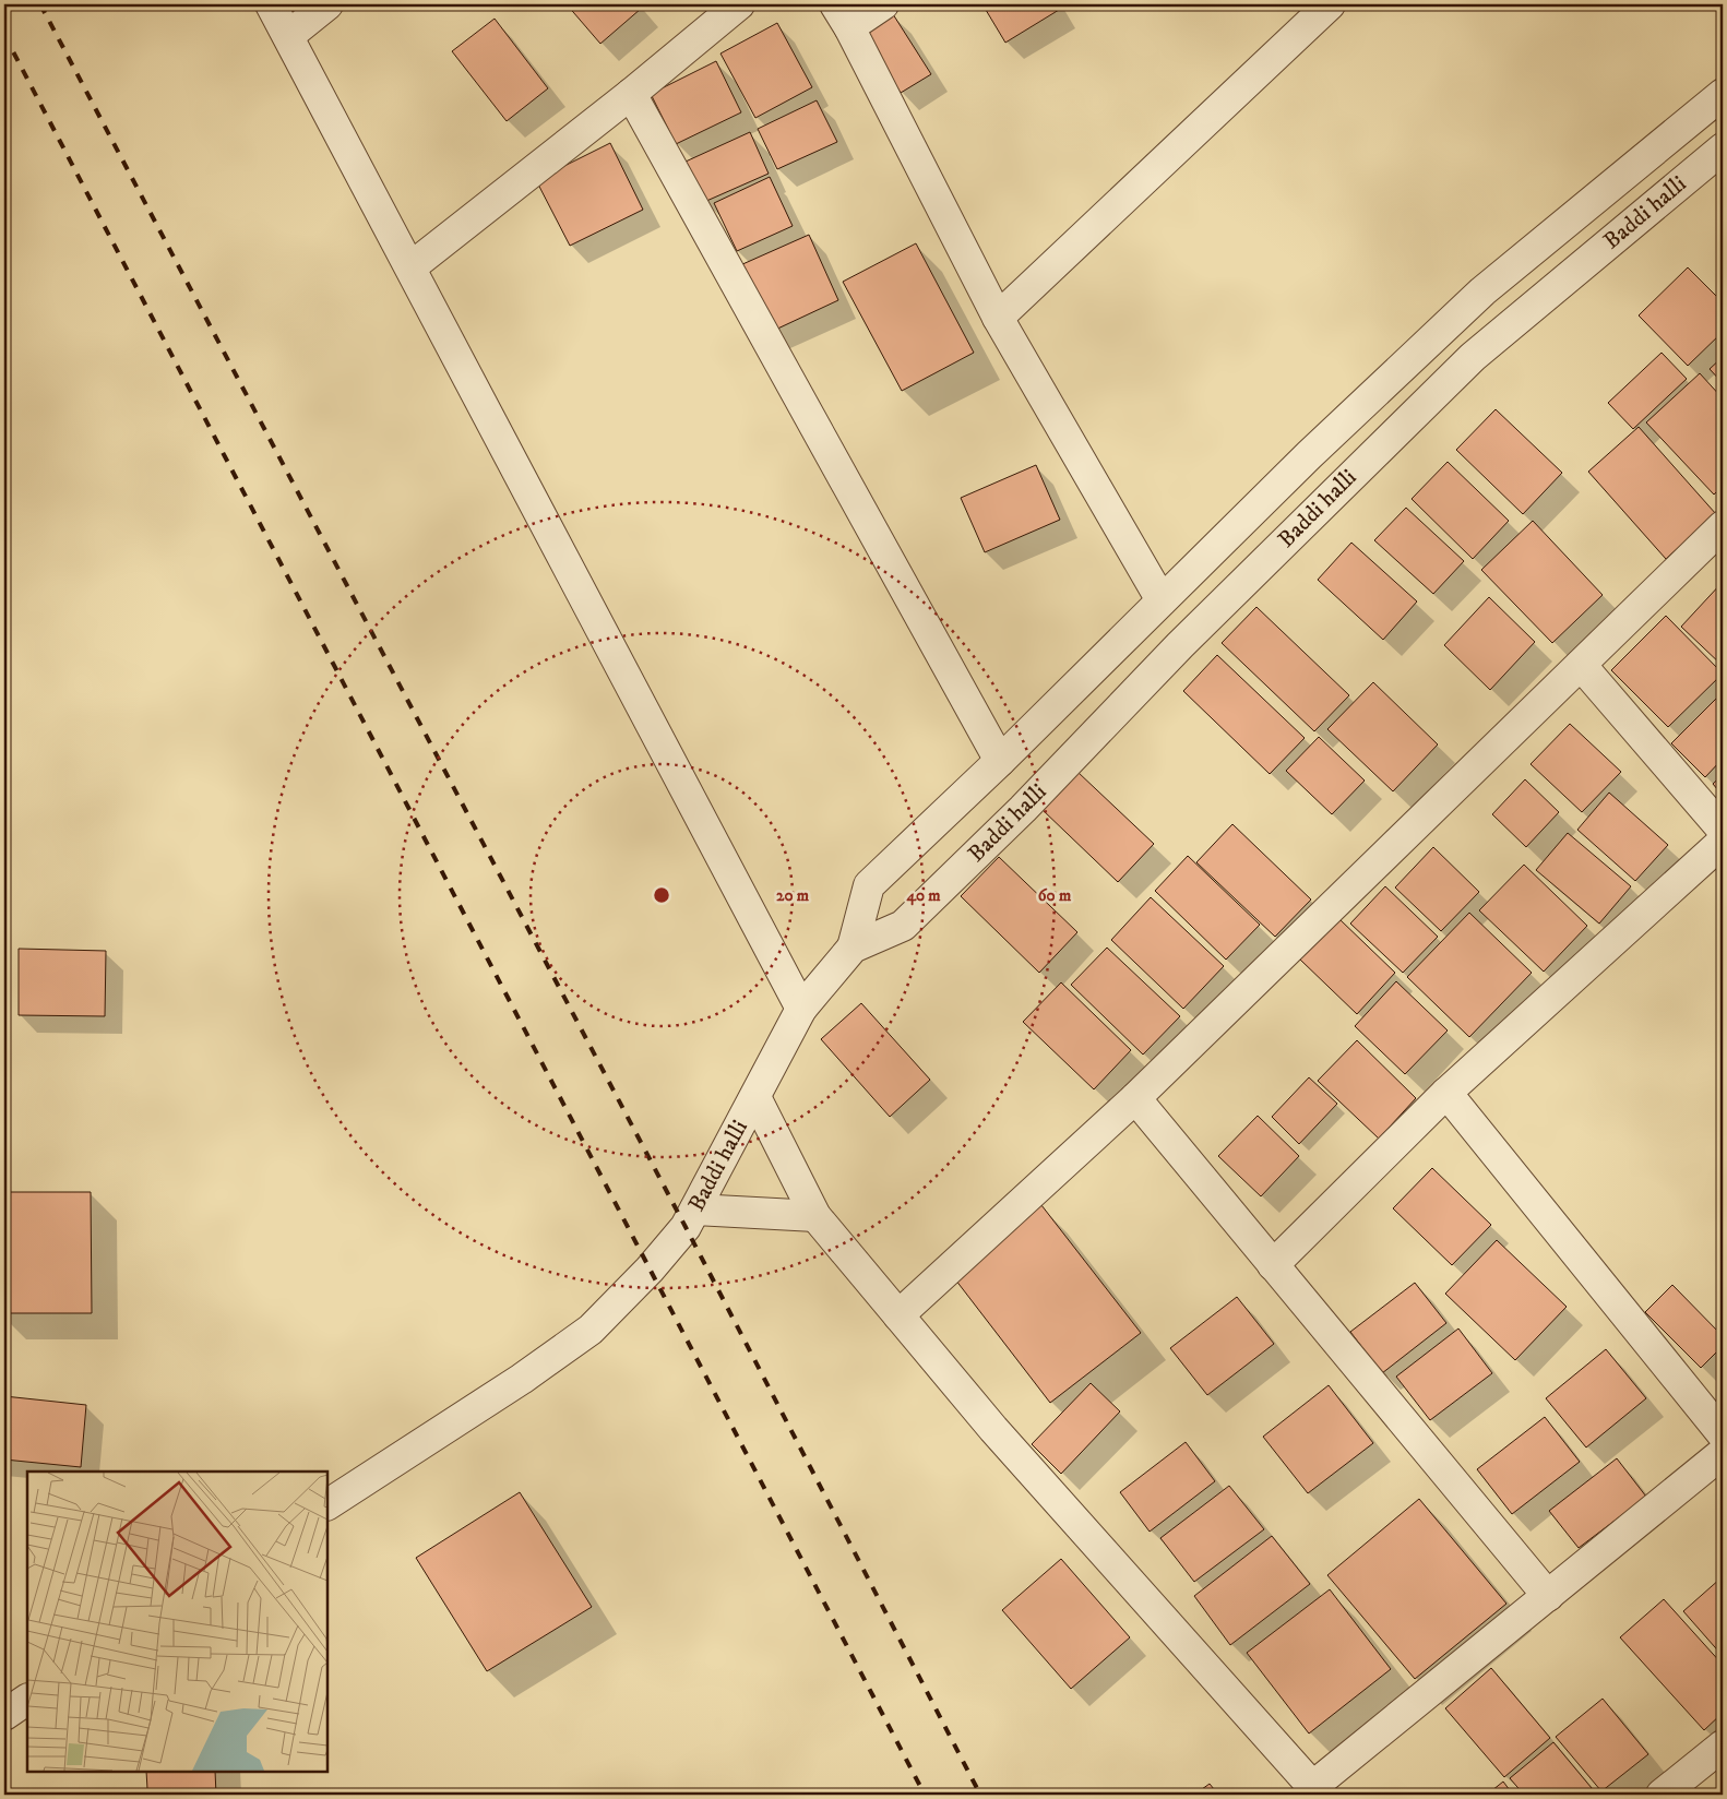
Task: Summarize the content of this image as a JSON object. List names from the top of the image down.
{
  "streets": {
    "street": ["Baddi halli"]
  },
  "rings": ["20 m", "40 m", "60 m"]
}
